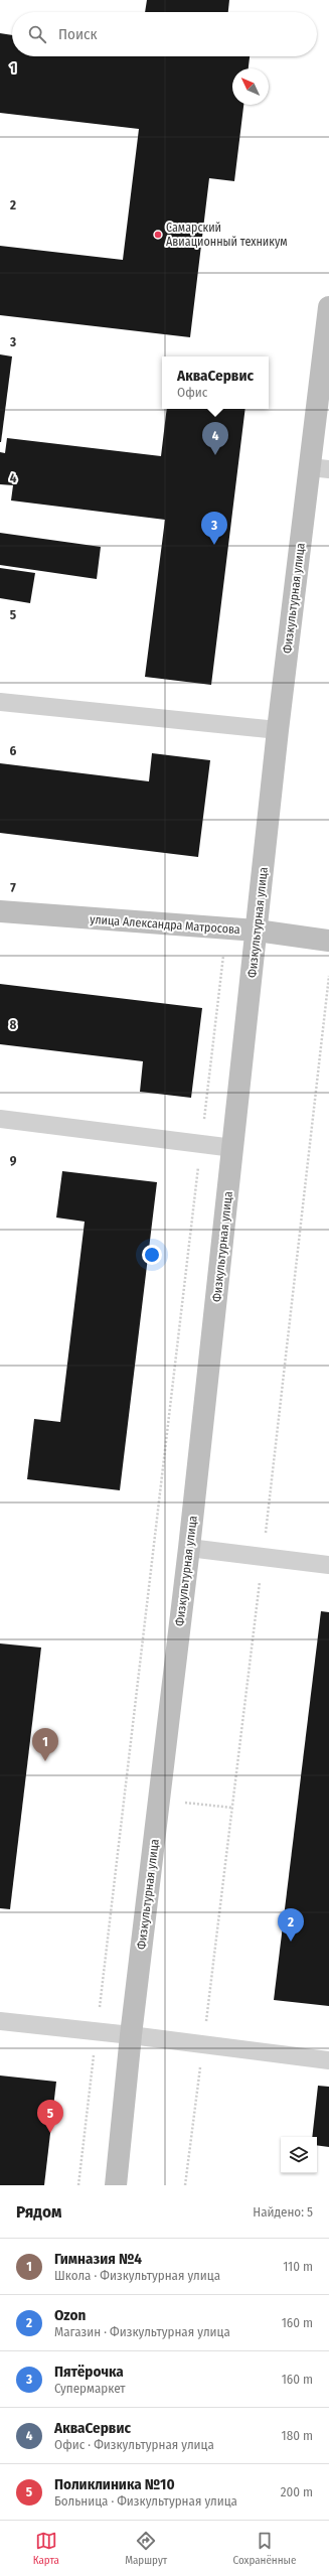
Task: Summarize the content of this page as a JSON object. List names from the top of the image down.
{
  "streets": {
    "street": ["Физкультурная улица", "улица Александра Матросова"]
  },
  "crossings": [
    ["Физкультурная улица", "улица Александра Матросова"]
  ],
  "places": ["Самарский Авиационный техникум"],
  "north": "top left",
  "page": {
    "search": "Поиск",
    "popup": ["АкваСервис", "Офис"],
    "pins": [
      "4",
      "3",
      "1",
      "2",
      "5"
    ],
    "heading": ["Рядом", "Найдено: 5"],
    "list": [
      {
        "mark": "1",
        "name": "Гимназия №4",
        "note": "Школа · Физкультурная улица",
        "value": "110 m"
      },
      {
        "mark": "2",
        "name": "Ozon",
        "note": "Магазин · Физкультурная улица",
        "value": "160 m"
      },
      {
        "mark": "3",
        "name": "Пятёрочка",
        "note": "Супермаркет",
        "value": "160 m"
      },
      {
        "mark": "4",
        "name": "АкваСервис",
        "note": "Офис · Физкультурная улица",
        "value": "180 m"
      },
      {
        "mark": "5",
        "name": "Поликлиника №10",
        "note": "Больница · Физкультурная улица",
        "value": "200 m"
      }
    ],
    "nav": ["Карта", "Маршрут", "Сохранённые"]
  },
  "grid": {
    "rows": [
      "1",
      "2",
      "3",
      "4",
      "5",
      "6",
      "7",
      "8",
      "9"
    ]
  }
}
